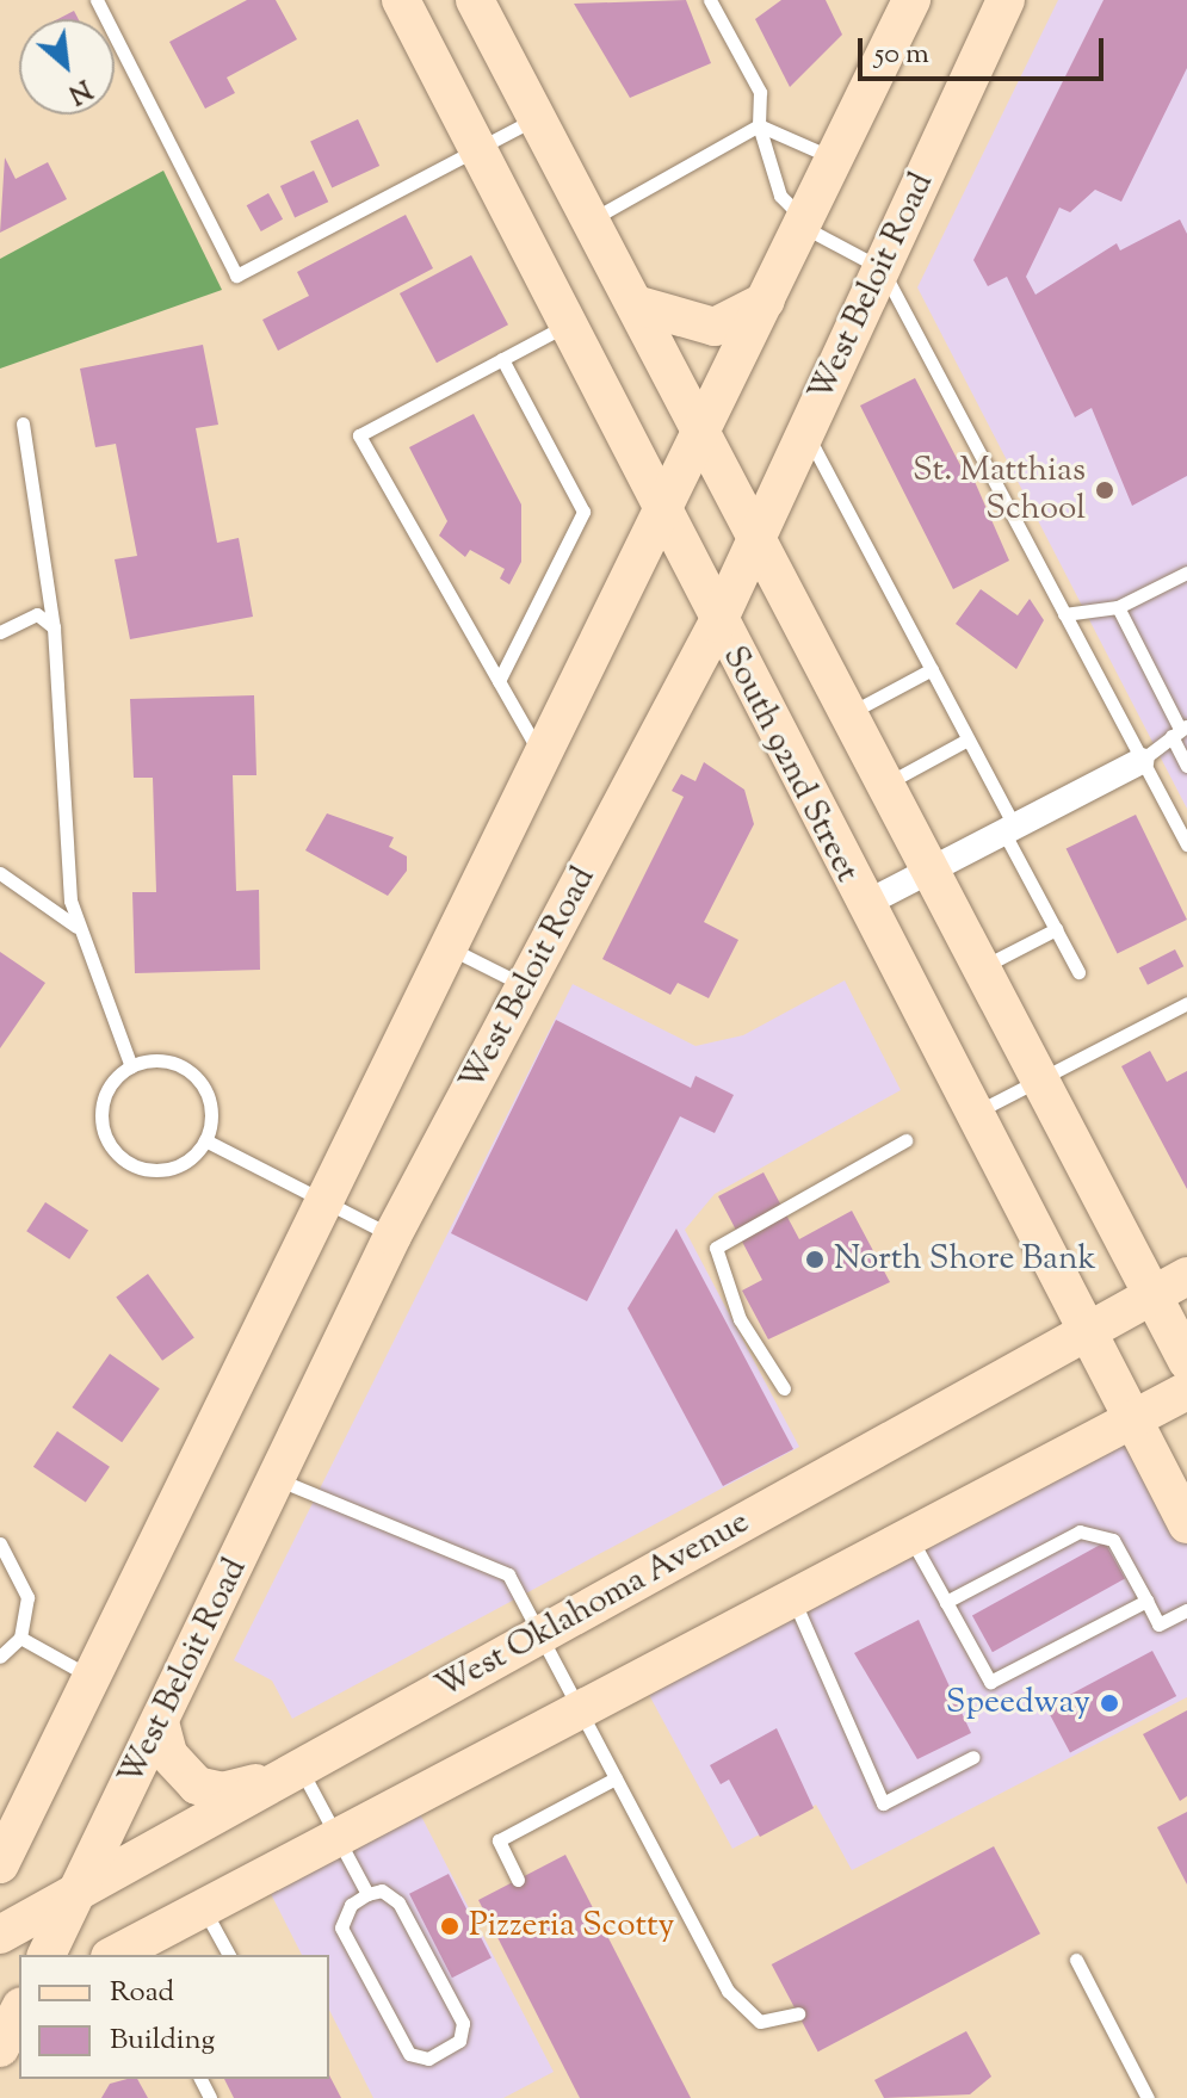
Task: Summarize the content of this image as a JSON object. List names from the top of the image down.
{
  "streets": {
    "main road": ["West Beloit Road", "South 92nd Street", "West Oklahoma Avenue"]
  },
  "crossings": [
    ["West Beloit Road", "South 92nd Street"],
    ["West Beloit Road", "West Oklahoma Avenue"],
    ["South 92nd Street", "West Oklahoma Avenue"]
  ],
  "places": [
    "St. Matthias School",
    "North Shore Bank",
    "Speedway",
    "Pizzeria Scotty"
  ],
  "legend": ["Road", "Building"],
  "scale_bar": "50 m",
  "north": "bottom right"
}
